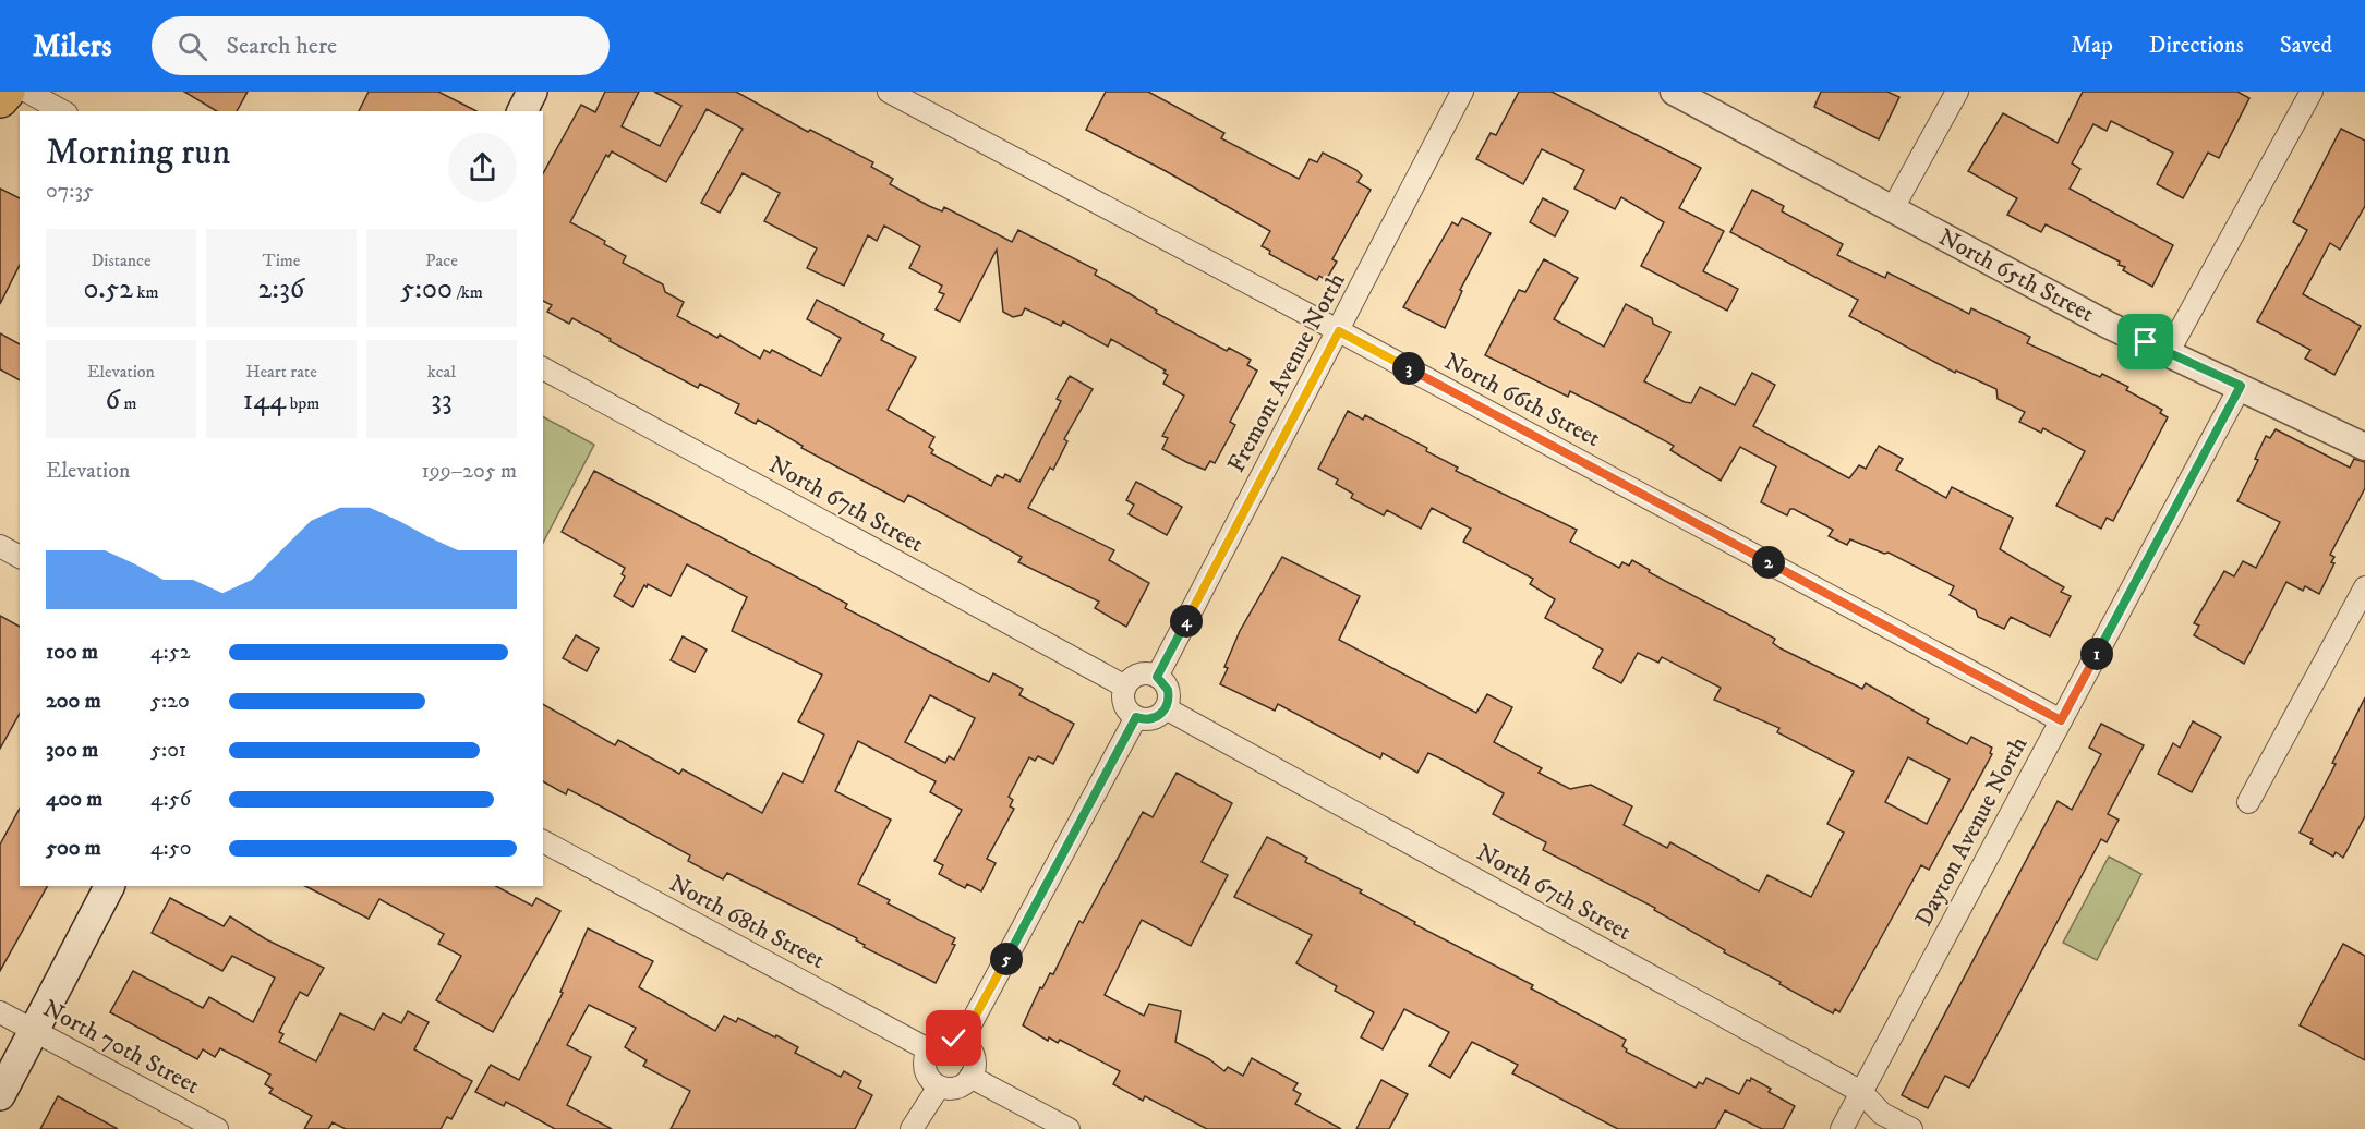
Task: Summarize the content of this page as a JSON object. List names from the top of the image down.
{
  "streets": {
    "street": [
      "North 65th Street",
      "Fremont Avenue North",
      "North 66th Street",
      "North 67th Street",
      "Dayton Avenue North",
      "North 68th Street",
      "North 70th Street"
    ]
  },
  "crossings": [
    ["North 65th Street", "Dayton Avenue North"],
    ["Fremont Avenue North", "North 66th Street"],
    ["Fremont Avenue North", "North 67th Street"],
    ["North 66th Street", "Dayton Avenue North"],
    ["North 67th Street", "Dayton Avenue North"]
  ],
  "page": {
    "header": "Milers",
    "search": "Search here",
    "nav": ["Map", "Directions", "Saved"],
    "heading": ["Morning run", "07:35"],
    "stats": [
      ["Distance", "0.52 km"],
      ["Time", "2:36"],
      ["Pace", "5:00 /km"],
      ["Elevation", "6 m"],
      ["Heart rate", "144 bpm"],
      ["kcal", "33"]
    ],
    "pins": [
      "3",
      "2",
      "4",
      "1",
      "5"
    ],
    "chart": ["Elevation", "199–205 m"],
    "list": [
      {
        "name": "100 m",
        "note": "4:52"
      },
      {
        "name": "200 m",
        "note": "5:20"
      },
      {
        "name": "300 m",
        "note": "5:01"
      },
      {
        "name": "400 m",
        "note": "4:56"
      },
      {
        "name": "500 m",
        "note": "4:50"
      }
    ]
  }
}
